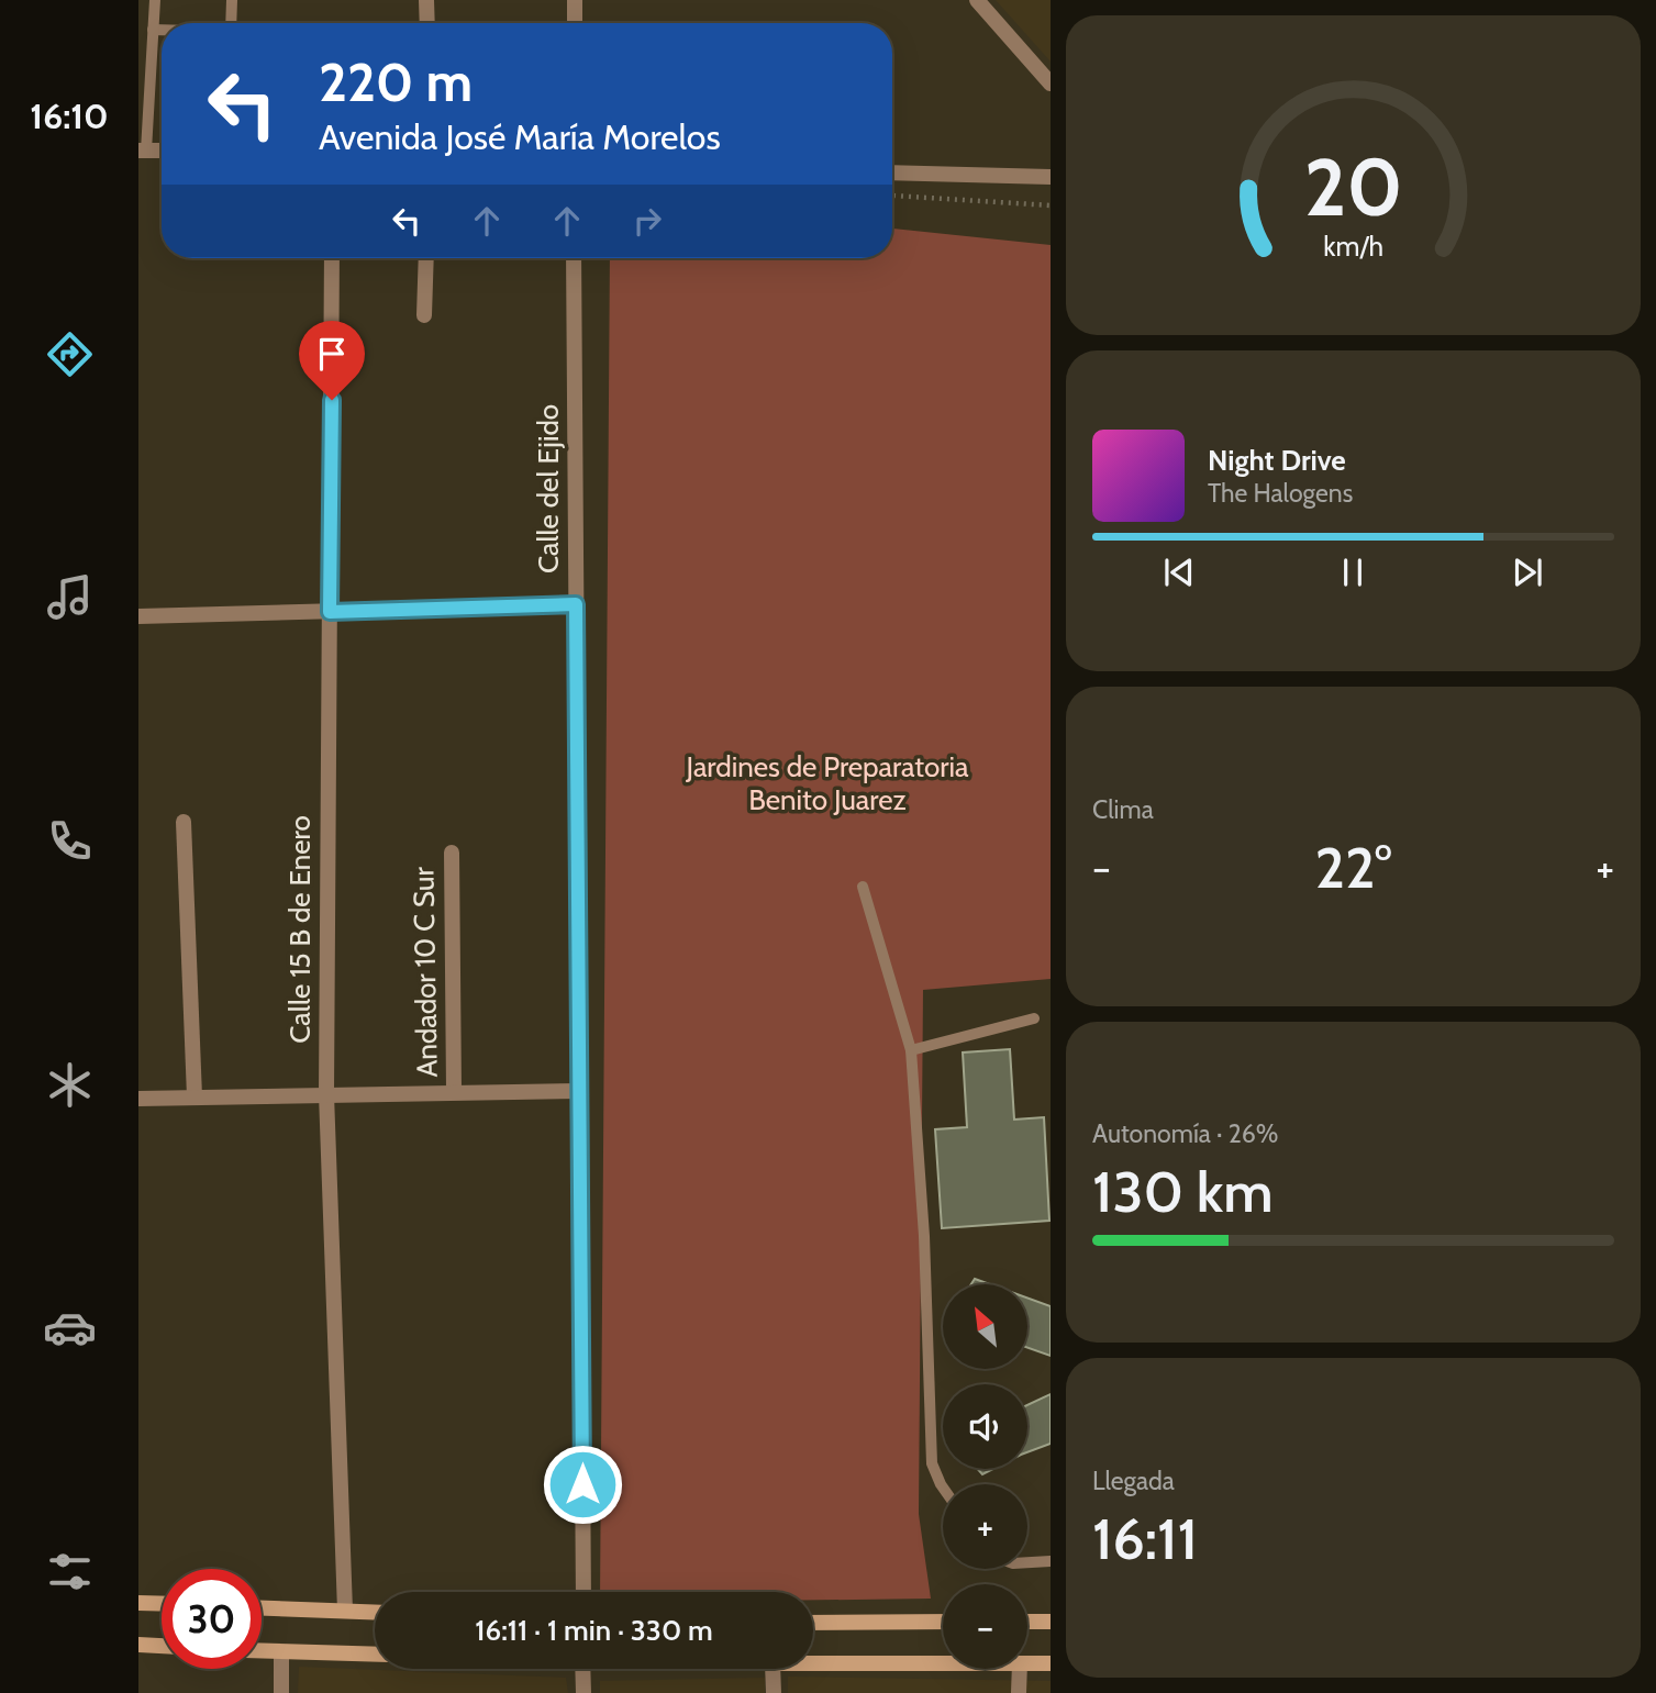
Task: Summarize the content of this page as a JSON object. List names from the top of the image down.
{
  "streets": {
    "street": ["Calle del Ejido", "Calle 15 B de Enero", "Andador 10 C Sur"]
  },
  "parks": ["Jardines de Preparatoria Benito Juarez"],
  "north": "top left",
  "page": {
    "tabs": "16:10",
    "turn": ["220 m", "Avenida José María Morelos"],
    "song": ["Night Drive", "The Halogens"],
    "tile": [
      "Clima",
      ["Autonomía · 26%", "130 km"],
      ["Llegada", "16:11"]
    ],
    "heat": ["−", "22°", "+"],
    "map_buttons": ["+", "−"],
    "limit": "30",
    "trip": "16:11 · 1 min · 330 m",
    "gauge": ["20", "km/h"]
  }
}
